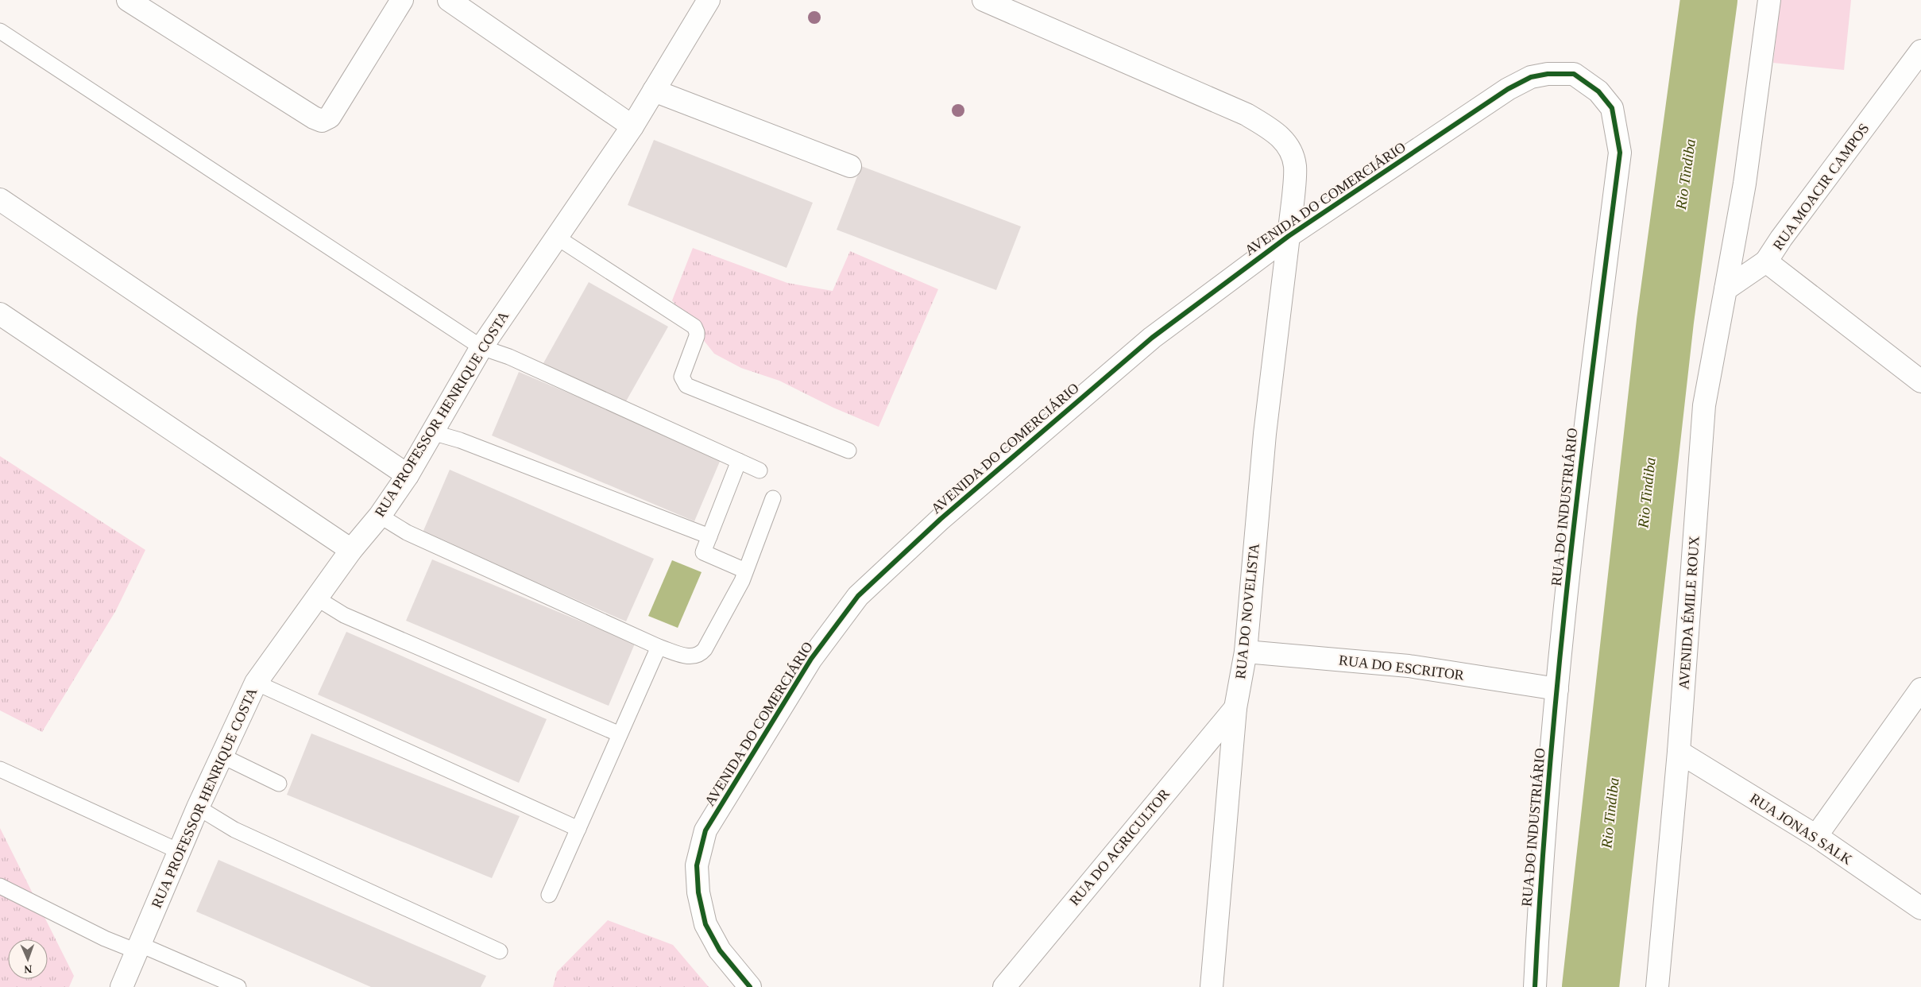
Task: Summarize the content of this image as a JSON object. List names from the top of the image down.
{
  "streets": {
    "street": [
      "RUA MOACIR CAMPOS",
      "AVENIDA DO COMERCIÁRIO",
      "RUA PROFESSOR HENRIQUE COSTA",
      "RUA DO INDUSTRIÁRIO",
      "RUA DO NOVELISTA",
      "AVENIDA ÉMILE ROUX",
      "RUA DO ESCRITOR",
      "RUA JONAS SALK",
      "RUA DO AGRICULTOR"
    ]
  },
  "crossings": [
    ["AVENIDA DO COMERCIÁRIO", "RUA DO INDUSTRIÁRIO"],
    ["AVENIDA DO COMERCIÁRIO", "RUA DO NOVELISTA"],
    ["RUA DO INDUSTRIÁRIO", "RUA DO ESCRITOR"],
    ["RUA DO NOVELISTA", "RUA DO ESCRITOR"],
    ["RUA DO NOVELISTA", "RUA DO AGRICULTOR"],
    ["AVENIDA ÉMILE ROUX", "RUA JONAS SALK"]
  ],
  "water": ["Rio Tindiba"],
  "north": "bottom"
}
